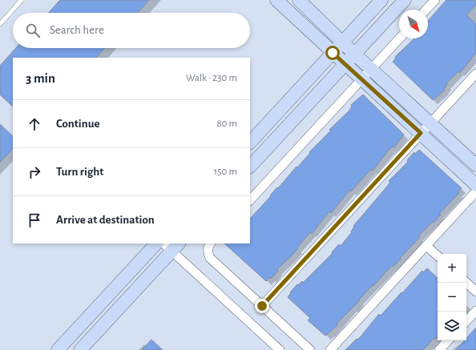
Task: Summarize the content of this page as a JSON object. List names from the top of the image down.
{
  "north": "bottom right",
  "page": {
    "search": "Search here",
    "heading": ["3 min", "Walk · 230 m"],
    "list": [
      ["Continue", "80 m"],
      ["Turn right", "150 m"],
      "Arrive at destination"
    ],
    "map_buttons": ["+", "−"]
  }
}
